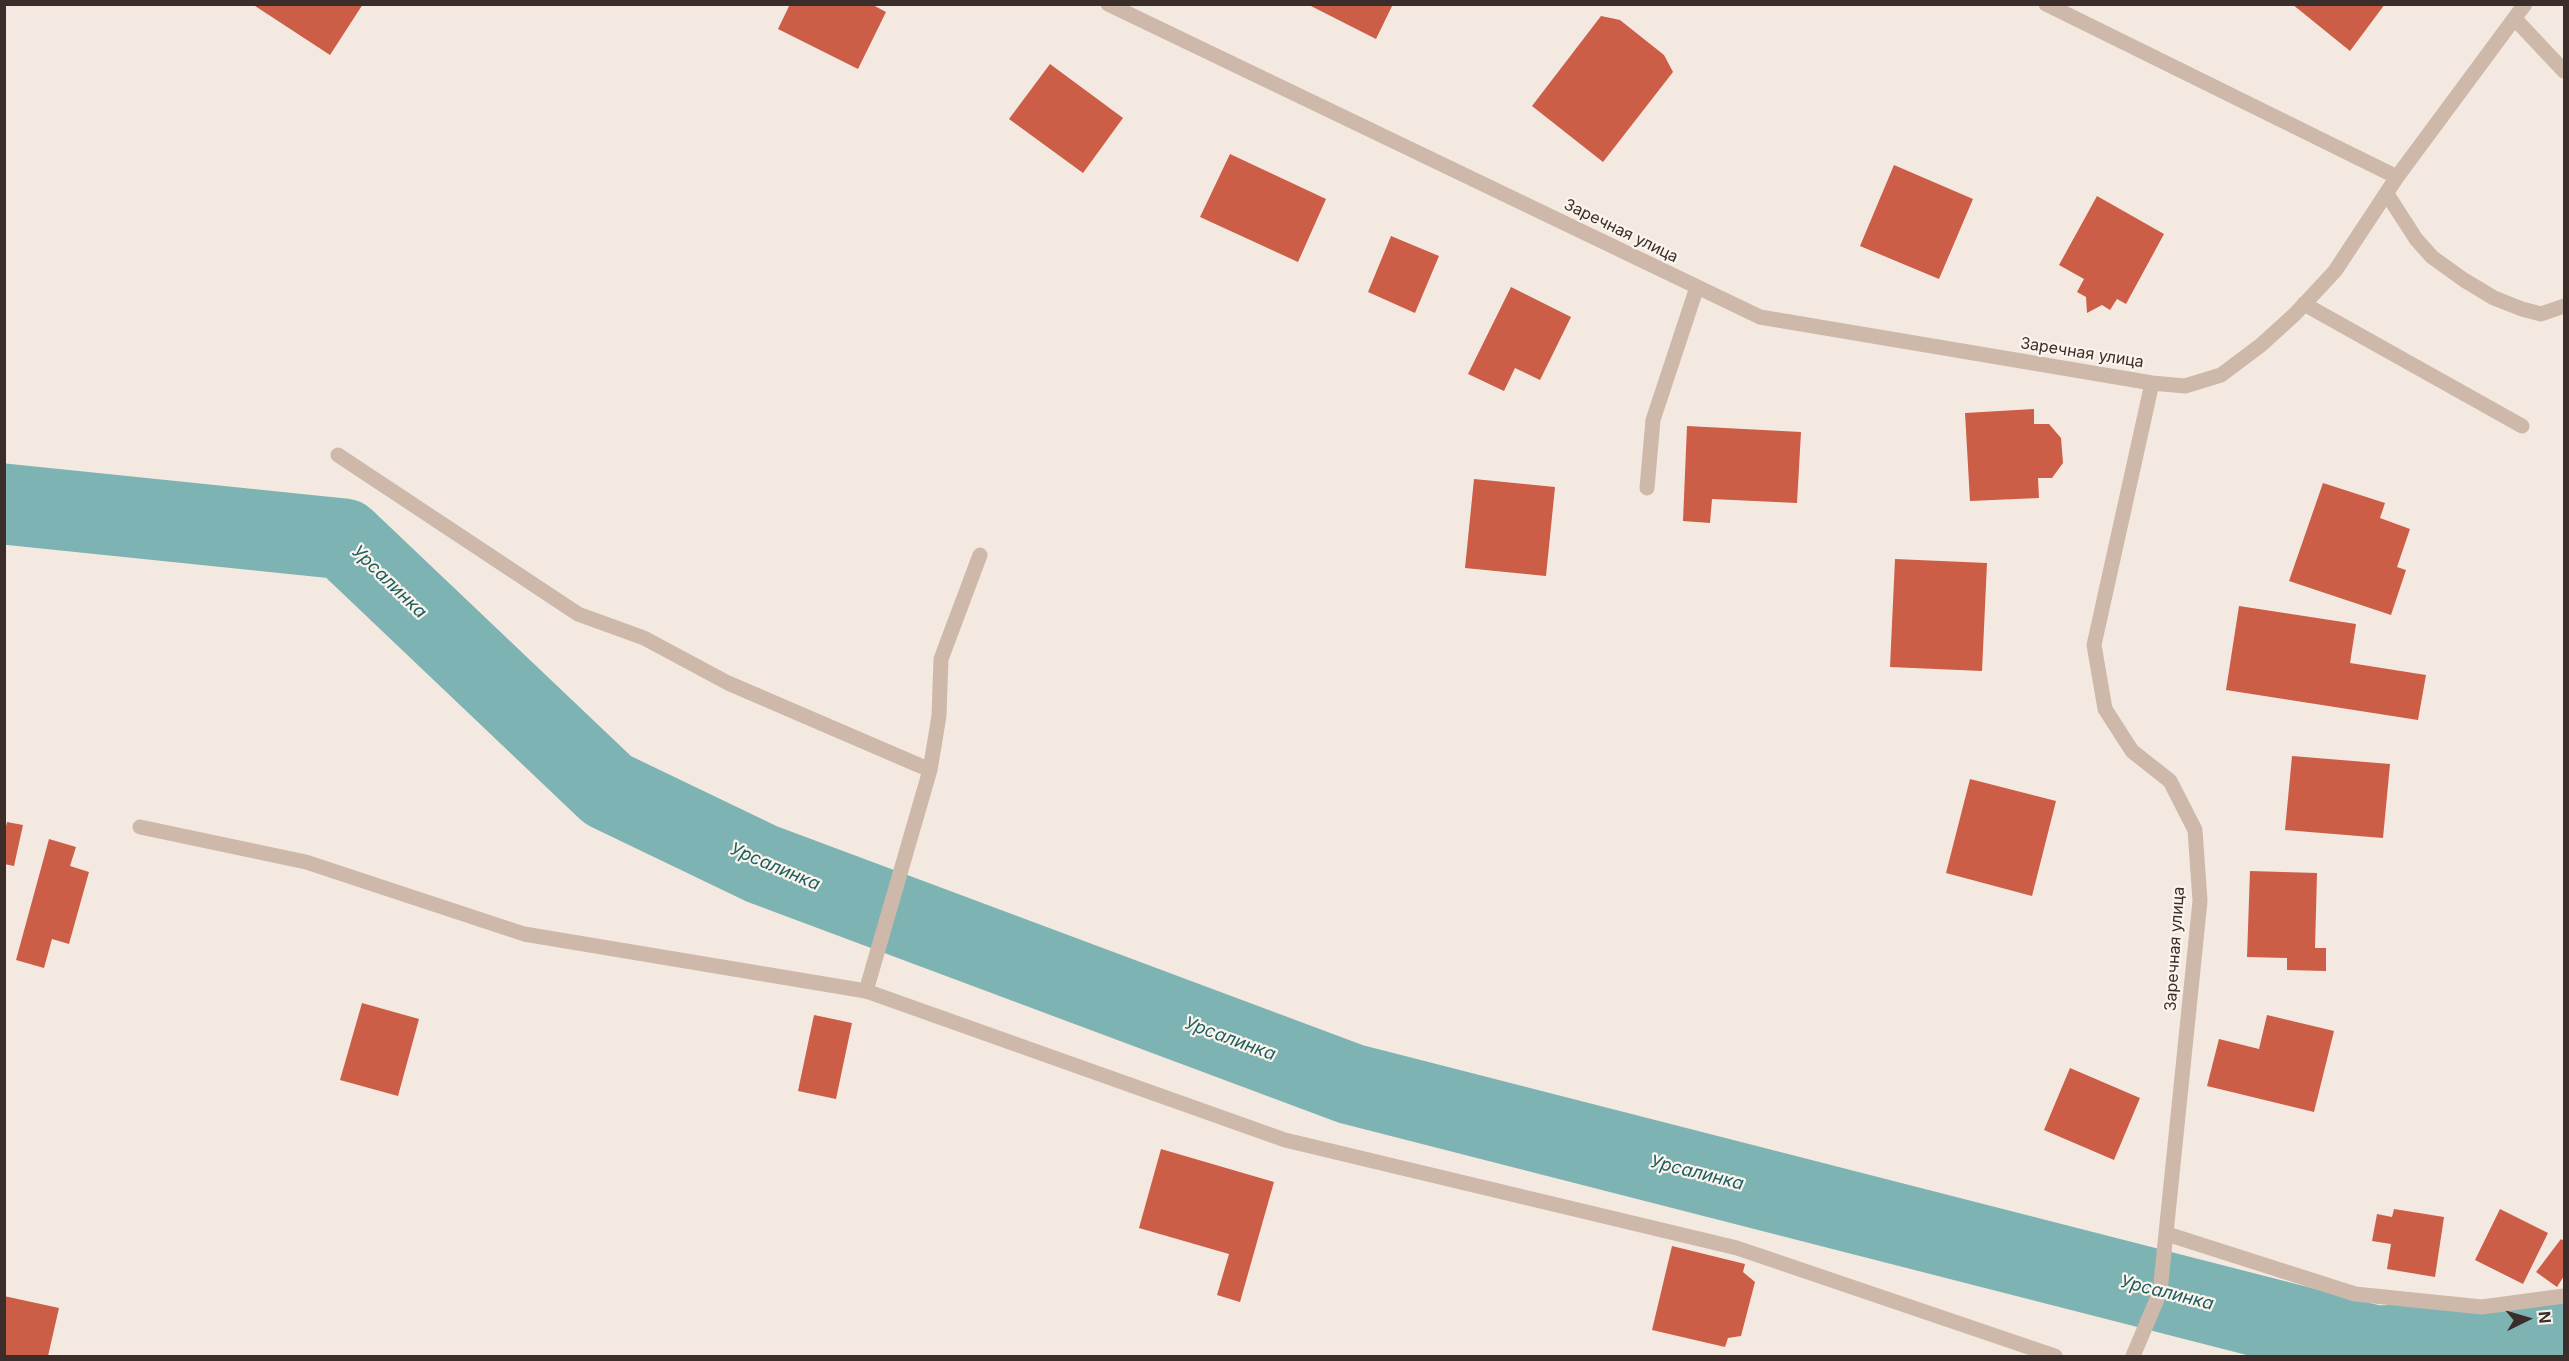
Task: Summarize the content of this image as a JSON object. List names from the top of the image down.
{
  "streets": {
    "street": ["Заречная улица"]
  },
  "water": ["Урсалинка"],
  "north": "right"
}
